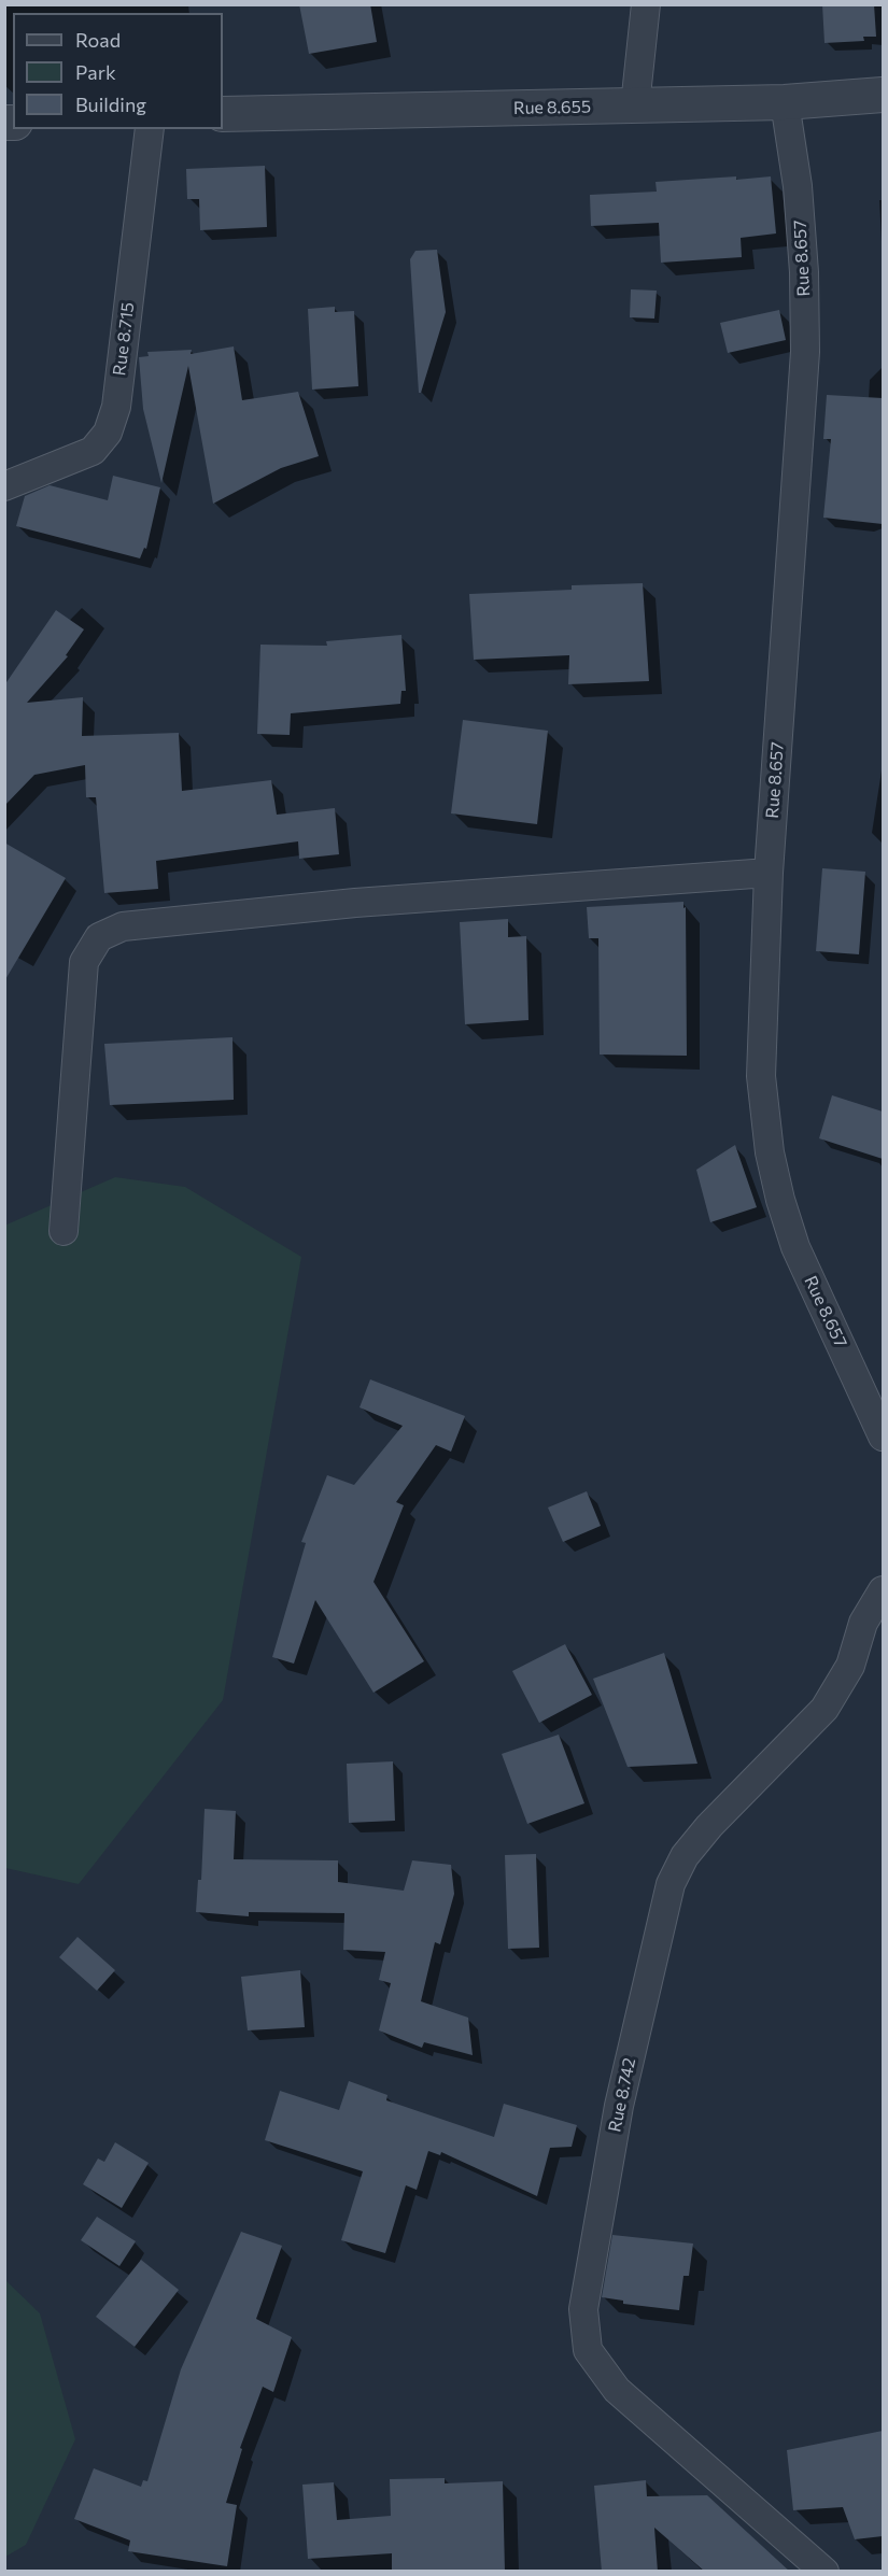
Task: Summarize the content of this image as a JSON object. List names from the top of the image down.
{
  "streets": {
    "street": [
      "Rue 8.655",
      "Rue 8.657",
      "Rue 8.715",
      "Rue 8.742"
    ]
  },
  "crossings": [
    ["Rue 8.655", "Rue 8.657"]
  ],
  "legend": ["Road", "Park", "Building"]
}
